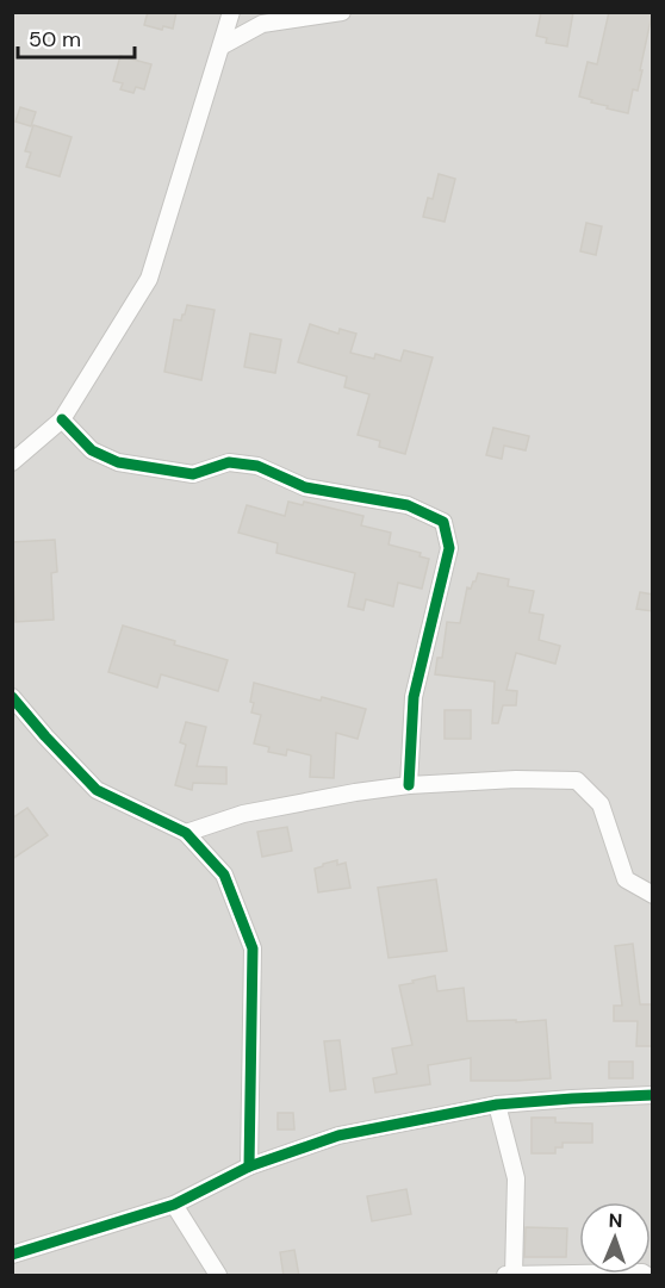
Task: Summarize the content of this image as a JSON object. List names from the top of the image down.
{
  "scale_bar": "50 m",
  "north": "top"
}
